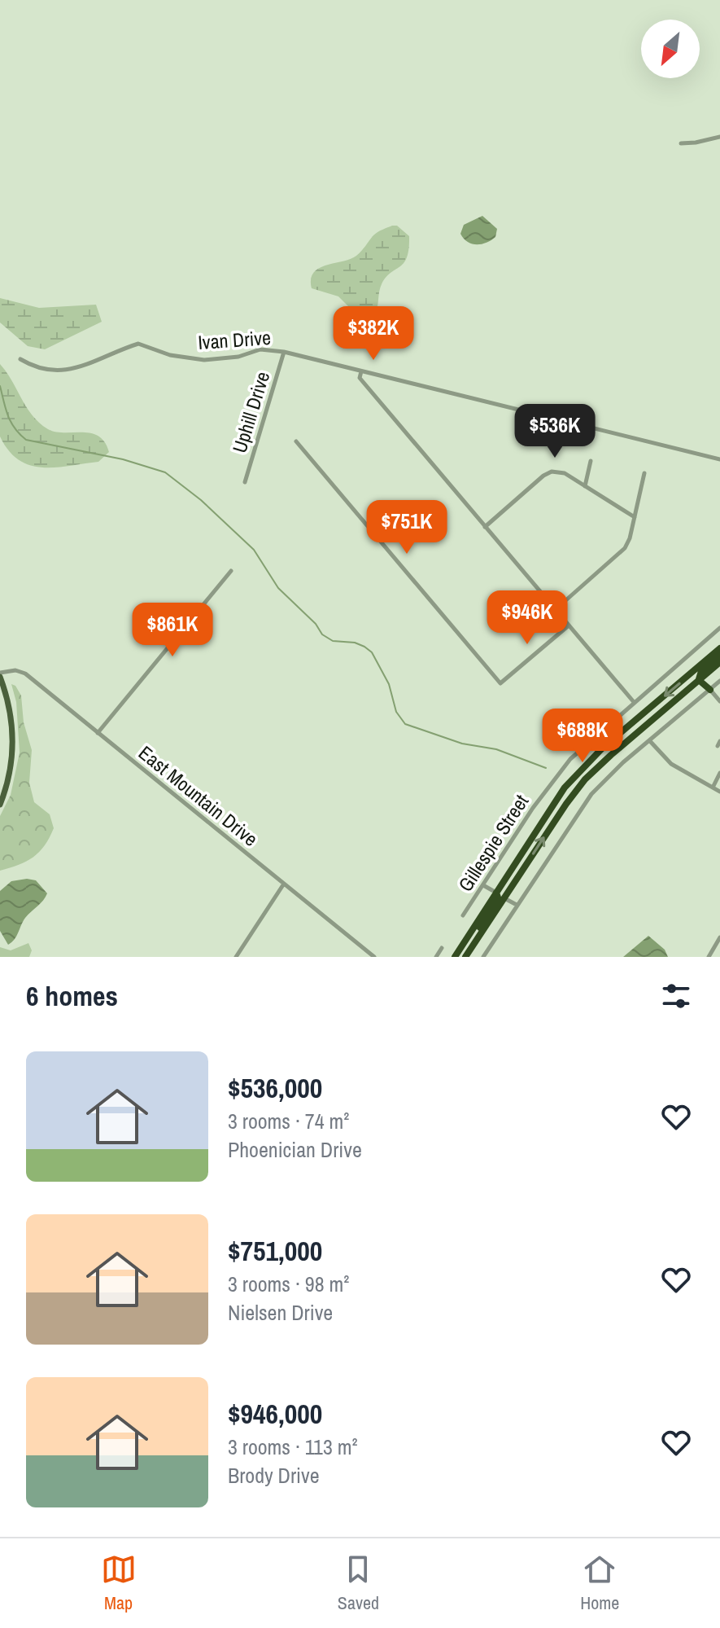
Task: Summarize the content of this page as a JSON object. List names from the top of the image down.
{
  "streets": {
    "street": [
      "Ivan Drive",
      "Uphill Drive",
      "East Mountain Drive",
      "Gillespie Street"
    ]
  },
  "crossings": [
    ["Ivan Drive", "Uphill Drive"]
  ],
  "north": "bottom left",
  "page": {
    "price": [
      "$382K",
      "$536K",
      "$751K",
      "$946K",
      "$861K",
      "$688K"
    ],
    "heading": "6 homes",
    "list": [
      {
        "name": "$536,000",
        "note": "3 rooms · 74 m² · Phoenician Drive"
      },
      {
        "name": "$751,000",
        "note": "3 rooms · 98 m² · Nielsen Drive"
      },
      {
        "name": "$946,000",
        "note": "3 rooms · 113 m² · Brody Drive"
      }
    ],
    "tabs": ["Map", "Saved", "Home"]
  }
}
